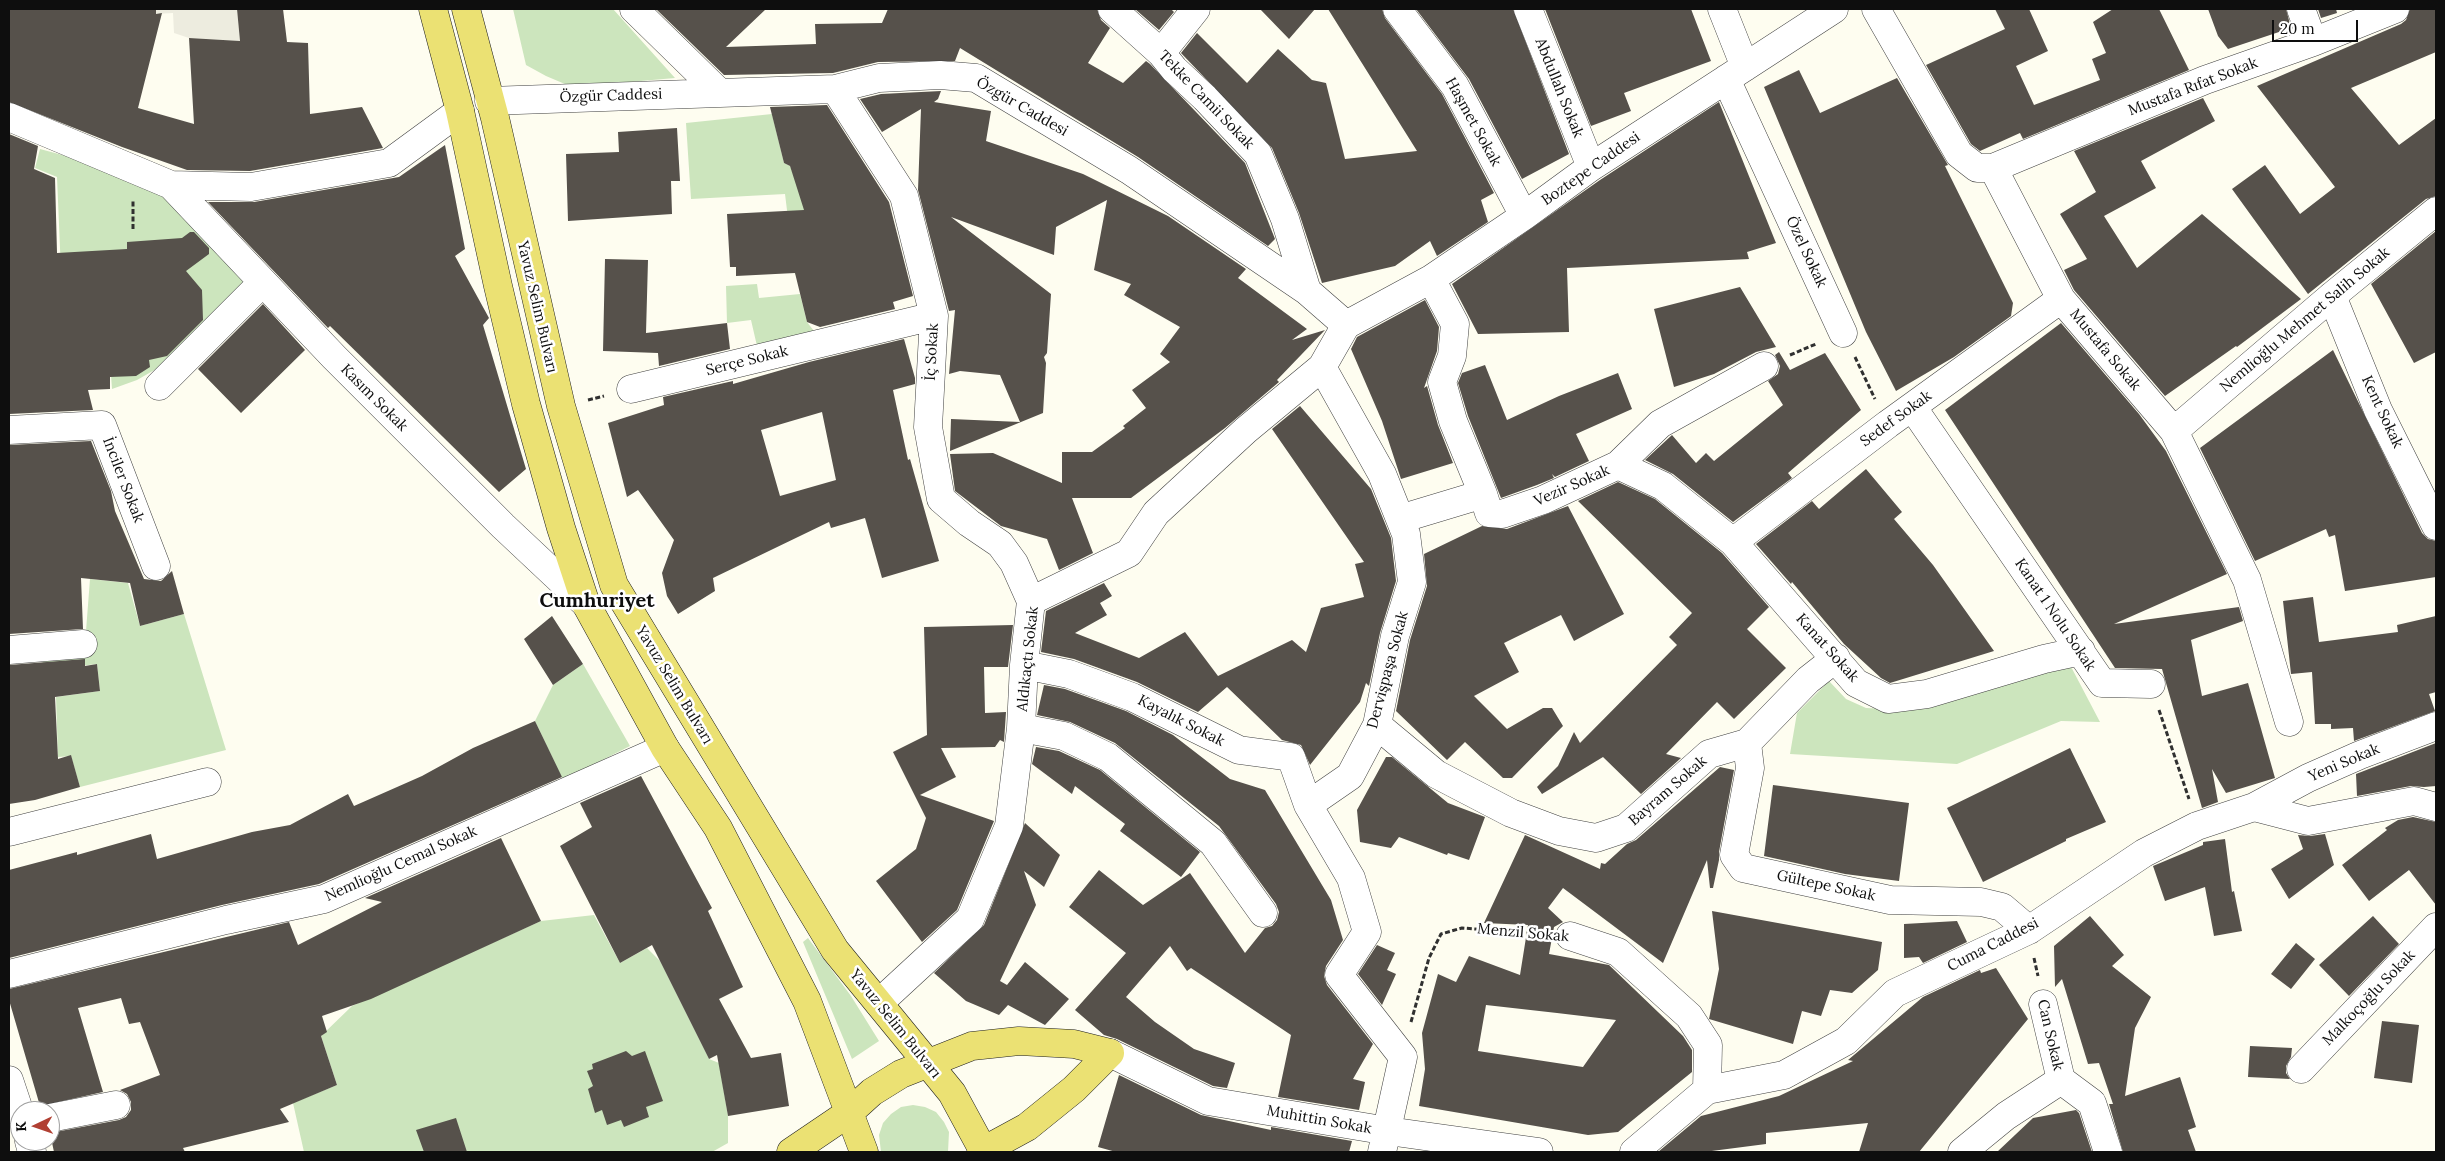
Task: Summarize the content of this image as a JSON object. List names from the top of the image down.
{
  "streets": {
    "main road": ["Yavuz Selim Bulvarı"],
    "street": [
      "Mustafa Rıfat Sokak",
      "Abdullah Sokak",
      "Özgür Caddesi",
      "Tekke Camii Sokak",
      "Haşmet Sokak",
      "Boztepe Caddesi",
      "Özel Sokak",
      "Nemlioğlu Mehmet Salih Sokak",
      "Mustafa Sokak",
      "İç Sokak",
      "Serçe Sokak",
      "Kasım Sokak",
      "Kent Sokak",
      "Sedef Sokak",
      "İnciler Sokak",
      "Vezir Sokak",
      "Kanat 1 Nolu Sokak",
      "Kanat Sokak",
      "Aldıkaçtı Sokak",
      "Dervişpaşa Sokak",
      "Kayalık Sokak",
      "Yeni Sokak",
      "Bayram Sokak",
      "Nemlioğlu Cemal Sokak",
      "Gültepe Sokak",
      "Menzil Sokak",
      "Cuma Caddesi",
      "Malkoçoğlu Sokak",
      "Can Sokak",
      "Muhittin Sokak"
    ]
  },
  "crossings": [
    ["Mustafa Rıfat Sokak", "Mustafa Sokak"],
    ["Abdullah Sokak", "Boztepe Caddesi"],
    ["Özgür Caddesi", "Tekke Camii Sokak"],
    ["Özgür Caddesi", "Boztepe Caddesi"],
    ["Özgür Caddesi", "Yavuz Selim Bulvarı"],
    ["Özgür Caddesi", "İç Sokak"],
    ["Özgür Caddesi", "Aldıkaçtı Sokak"],
    ["Haşmet Sokak", "Boztepe Caddesi"],
    ["Boztepe Caddesi", "Özel Sokak"],
    ["Boztepe Caddesi", "Aldıkaçtı Sokak"],
    ["Yavuz Selim Bulvarı", "Aldıkaçtı Sokak"],
    ["Nemlioğlu Mehmet Salih Sokak", "Mustafa Sokak"],
    ["Nemlioğlu Mehmet Salih Sokak", "Kent Sokak"],
    ["Mustafa Sokak", "Sedef Sokak"],
    ["İç Sokak", "Serçe Sokak"],
    ["İç Sokak", "Aldıkaçtı Sokak"],
    ["Sedef Sokak", "Kanat 1 Nolu Sokak"],
    ["Sedef Sokak", "Kanat Sokak"],
    ["Vezir Sokak", "Kanat Sokak"],
    ["Kanat 1 Nolu Sokak", "Kanat Sokak"],
    ["Kanat Sokak", "Bayram Sokak"],
    ["Aldıkaçtı Sokak", "Dervişpaşa Sokak"],
    ["Aldıkaçtı Sokak", "Kayalık Sokak"],
    ["Dervişpaşa Sokak", "Kayalık Sokak"],
    ["Dervişpaşa Sokak", "Bayram Sokak"],
    ["Yeni Sokak", "Cuma Caddesi"],
    ["Bayram Sokak", "Gültepe Sokak"],
    ["Gültepe Sokak", "Cuma Caddesi"],
    ["Gültepe Sokak", "Can Sokak"],
    ["Menzil Sokak", "Cuma Caddesi"],
    ["Cuma Caddesi", "Can Sokak"]
  ],
  "districts": ["Cumhuriyet"],
  "scale_bar": "20 m",
  "north": "left"
}
